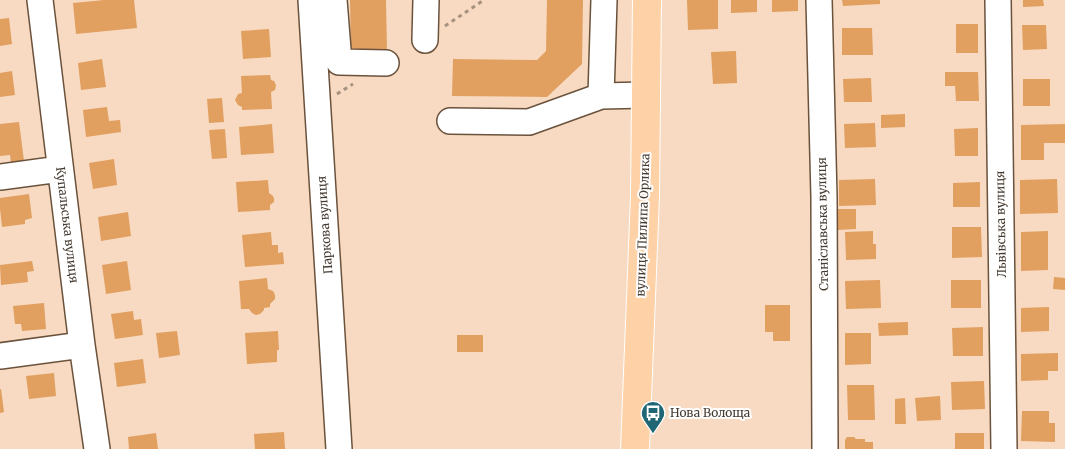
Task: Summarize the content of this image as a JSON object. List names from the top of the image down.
{
  "streets": {
    "main road": ["вулиця Пилипа Орлика"],
    "street": [
      "Станіславська вулиця",
      "Львівська вулиця",
      "Купальська вулиця",
      "Паркова вулиця"
    ]
  },
  "places": {
    "bus stop": ["Нова Волоща"]
  }
}
